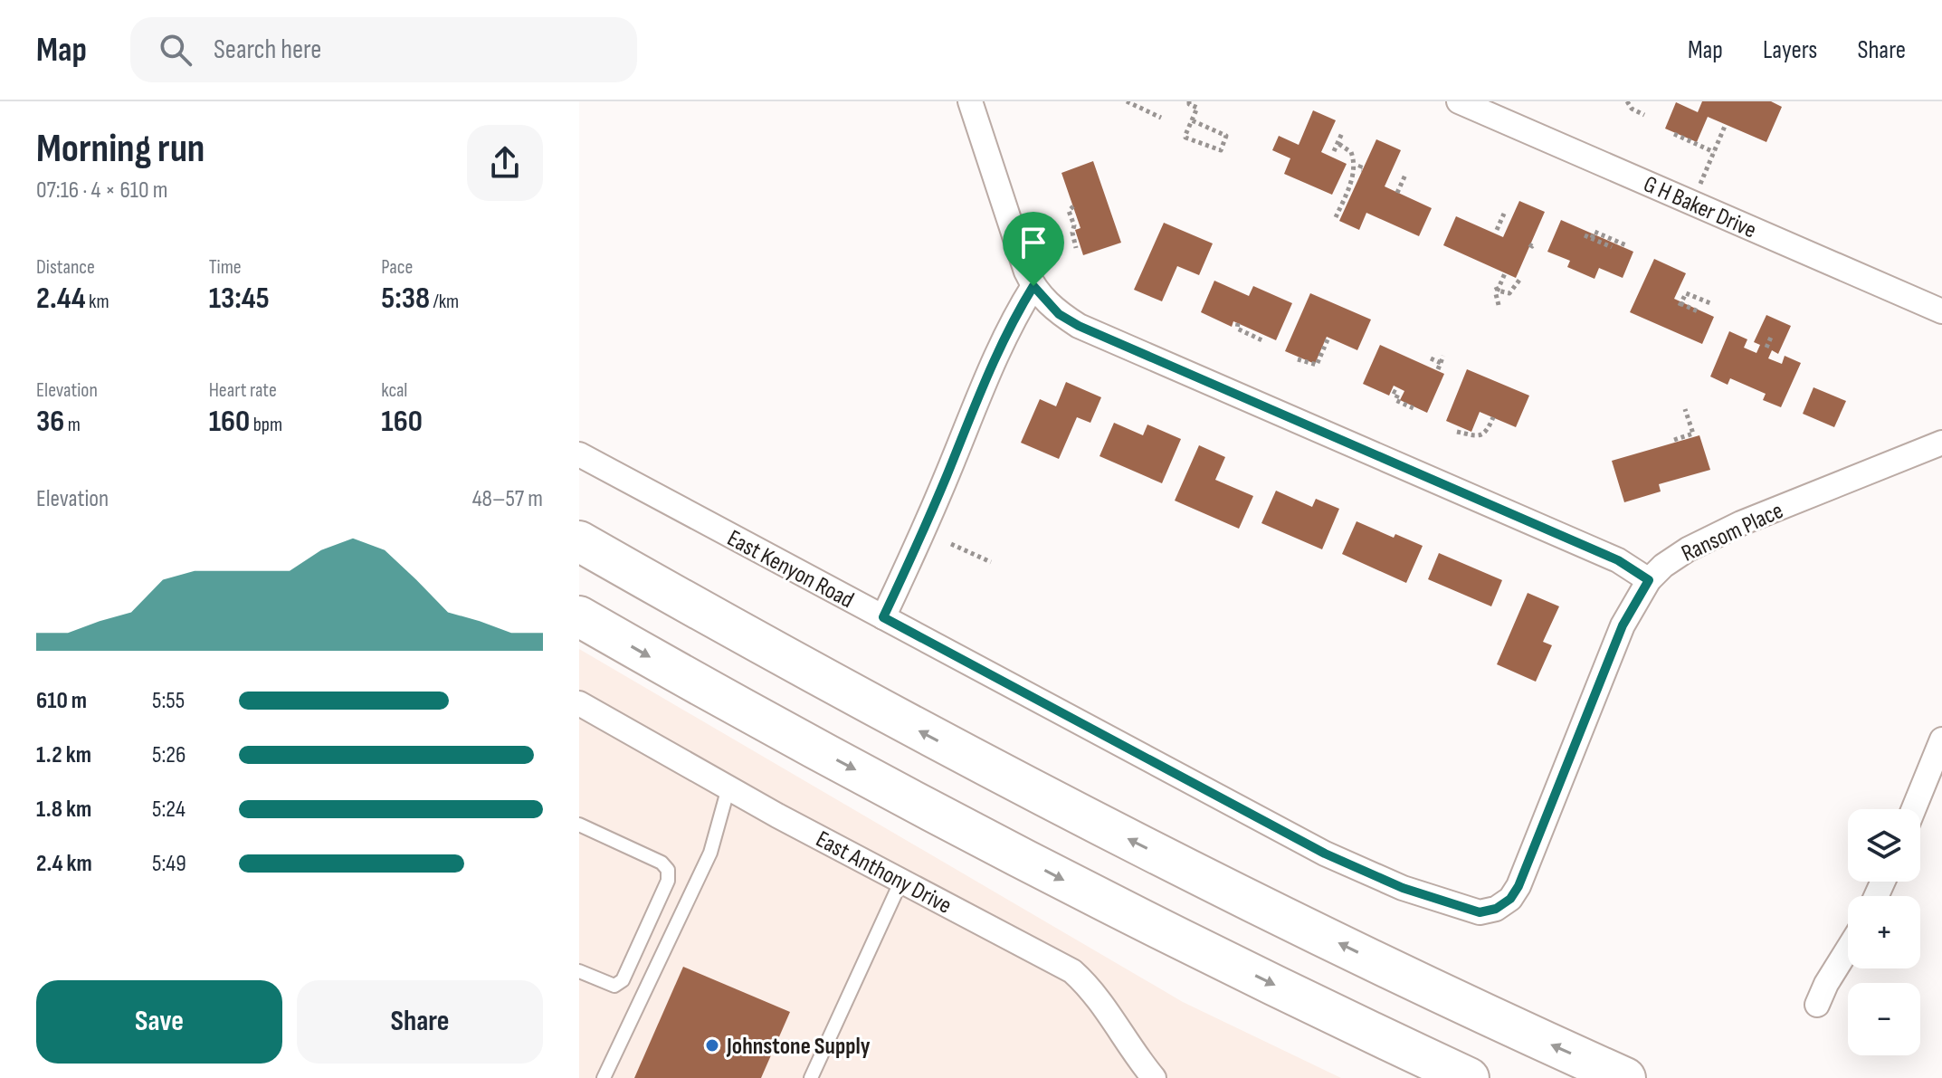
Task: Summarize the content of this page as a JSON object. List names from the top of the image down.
{
  "streets": {
    "street": [
      "G H Baker Drive",
      "Ransom Place",
      "East Kenyon Road",
      "East Anthony Drive"
    ]
  },
  "crossings": [
    ["Ransom Place", "East Kenyon Road"]
  ],
  "places": ["Johnstone Supply"],
  "page": {
    "header": "Map",
    "search": "Search here",
    "nav": ["Map", "Layers", "Share"],
    "heading": ["Morning run", "07:16 · 4 × 610 m"],
    "stats": [
      ["Distance", "2.44 km"],
      ["Time", "13:45"],
      ["Pace", "5:38 /km"],
      ["Elevation", "36 m"],
      ["Heart rate", "160 bpm"],
      ["kcal", "160"]
    ],
    "chart": ["Elevation", "48–57 m"],
    "list": [
      {
        "name": "610 m",
        "note": "5:55"
      },
      {
        "name": "1.2 km",
        "note": "5:26"
      },
      {
        "name": "1.8 km",
        "note": "5:24"
      },
      {
        "name": "2.4 km",
        "note": "5:49"
      }
    ],
    "map_buttons": ["+", "−"],
    "buttons": ["Save", "Share"]
  }
}
